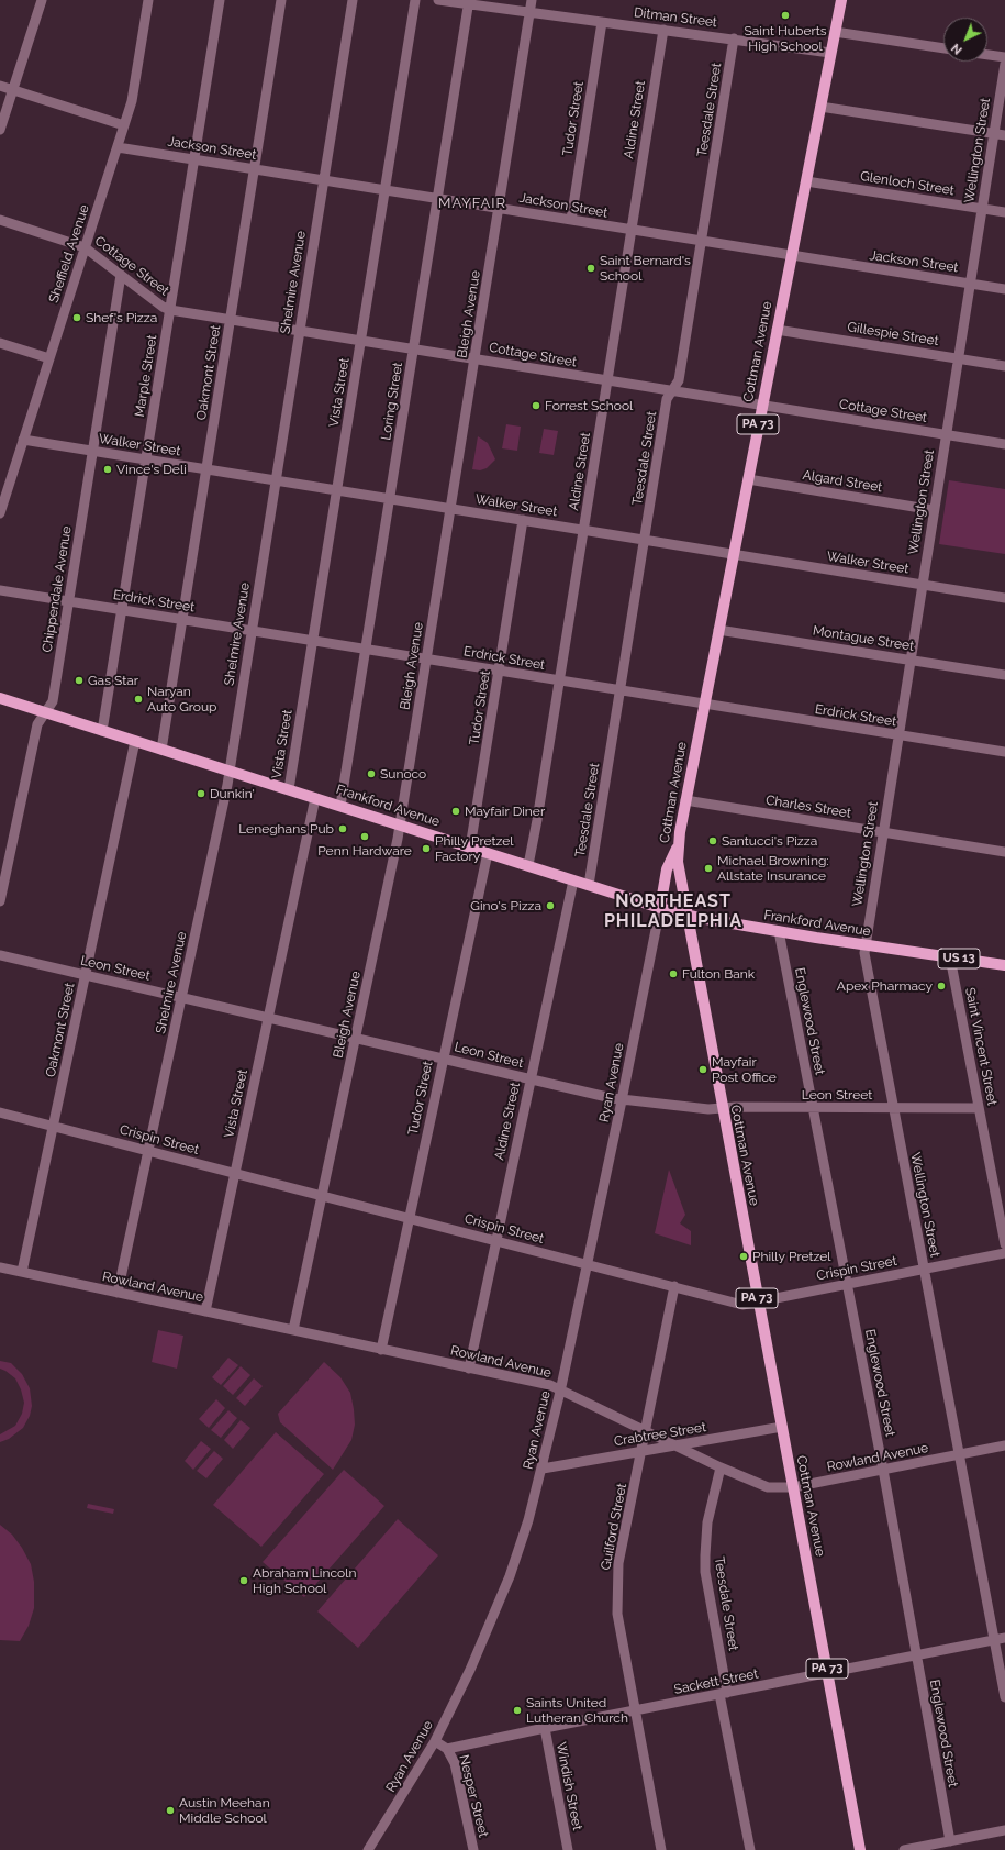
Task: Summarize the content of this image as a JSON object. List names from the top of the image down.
{
  "streets": {
    "main road": [
      "Cottman Avenue",
      "PA 73",
      "Frankford Avenue",
      "US 13"
    ],
    "street": [
      "Ditman Street",
      "Teesdale Street",
      "Tudor Street",
      "Aldine Street",
      "Jackson Street",
      "Wellington Street",
      "Glenloch Street",
      "Sheffield Avenue",
      "Cottage Street",
      "Shelmire Avenue",
      "Bleigh Avenue",
      "Gillespie Street",
      "Oakmont Street",
      "Marple Street",
      "Vista Street",
      "Loring Street",
      "Walker Street",
      "Algard Street",
      "Chippendale Avenue",
      "Erdrick Street",
      "Montague Street",
      "Charles Street",
      "Leon Street",
      "Englewood Street",
      "Saint Vincent Street",
      "Ryan Avenue",
      "Crispin Street",
      "Rowland Avenue",
      "Crabtree Street",
      "Guilford Street",
      "Sackett Street",
      "Windish Street",
      "Nesper Street"
    ]
  },
  "crossings": [
    ["Ditman Street", "Teesdale Street"],
    ["Ditman Street", "Tudor Street"],
    ["Ditman Street", "Aldine Street"],
    ["Ditman Street", "Bleigh Avenue"],
    ["Ditman Street", "Cottman Avenue"],
    ["Ditman Street", "Loring Street"],
    ["Teesdale Street", "Jackson Street"],
    ["Teesdale Street", "Cottage Street"],
    ["Teesdale Street", "Walker Street"],
    ["Teesdale Street", "Erdrick Street"],
    ["Teesdale Street", "Frankford Avenue"],
    ["Teesdale Street", "Rowland Avenue"],
    ["Teesdale Street", "Sackett Street"],
    ["Tudor Street", "Jackson Street"],
    ["Tudor Street", "Walker Street"],
    ["Tudor Street", "Erdrick Street"],
    ["Tudor Street", "Frankford Avenue"],
    ["Tudor Street", "Leon Street"],
    ["Tudor Street", "Crispin Street"],
    ["Tudor Street", "Rowland Avenue"],
    ["Aldine Street", "Jackson Street"],
    ["Aldine Street", "Cottage Street"],
    ["Aldine Street", "Walker Street"],
    ["Aldine Street", "Erdrick Street"],
    ["Aldine Street", "Frankford Avenue"],
    ["Aldine Street", "Leon Street"],
    ["Aldine Street", "Crispin Street"],
    ["Aldine Street", "Rowland Avenue"],
    ["Jackson Street", "Wellington Street"],
    ["Jackson Street", "Sheffield Avenue"],
    ["Jackson Street", "Shelmire Avenue"],
    ["Jackson Street", "Bleigh Avenue"],
    ["Jackson Street", "Cottman Avenue"],
    ["Jackson Street", "Oakmont Street"],
    ["Jackson Street", "Marple Street"],
    ["Jackson Street", "Vista Street"],
    ["Jackson Street", "Loring Street"],
    ["Wellington Street", "Glenloch Street"],
    ["Wellington Street", "Cottage Street"],
    ["Wellington Street", "Gillespie Street"],
    ["Wellington Street", "Walker Street"],
    ["Wellington Street", "Algard Street"],
    ["Wellington Street", "Erdrick Street"],
    ["Wellington Street", "Montague Street"],
    ["Wellington Street", "Frankford Avenue"],
    ["Wellington Street", "Charles Street"],
    ["Wellington Street", "Leon Street"],
    ["Wellington Street", "Crispin Street"],
    ["Wellington Street", "Rowland Avenue"],
    ["Wellington Street", "Sackett Street"],
    ["Glenloch Street", "Cottman Avenue"],
    ["Sheffield Avenue", "Cottage Street"],
    ["Sheffield Avenue", "Walker Street"],
    ["Cottage Street", "Shelmire Avenue"],
    ["Cottage Street", "Bleigh Avenue"],
    ["Cottage Street", "Cottman Avenue"],
    ["Cottage Street", "Oakmont Street"],
    ["Cottage Street", "Marple Street"],
    ["Cottage Street", "Vista Street"],
    ["Cottage Street", "Loring Street"],
    ["Cottage Street", "Chippendale Avenue"],
    ["Shelmire Avenue", "Walker Street"],
    ["Shelmire Avenue", "Erdrick Street"],
    ["Shelmire Avenue", "Frankford Avenue"],
    ["Shelmire Avenue", "Leon Street"],
    ["Shelmire Avenue", "Crispin Street"],
    ["Shelmire Avenue", "Rowland Avenue"],
    ["Bleigh Avenue", "Walker Street"],
    ["Bleigh Avenue", "Erdrick Street"],
    ["Bleigh Avenue", "Frankford Avenue"],
    ["Bleigh Avenue", "Leon Street"],
    ["Bleigh Avenue", "Crispin Street"],
    ["Bleigh Avenue", "Rowland Avenue"],
    ["Gillespie Street", "Cottman Avenue"],
    ["Cottman Avenue", "Walker Street"],
    ["Cottman Avenue", "Algard Street"],
    ["Cottman Avenue", "Erdrick Street"],
    ["Cottman Avenue", "Montague Street"],
    ["Cottman Avenue", "Frankford Avenue"],
    ["Cottman Avenue", "Charles Street"],
    ["Cottman Avenue", "Leon Street"],
    ["Cottman Avenue", "Crispin Street"],
    ["Cottman Avenue", "Rowland Avenue"],
    ["Cottman Avenue", "Crabtree Street"],
    ["Cottman Avenue", "Sackett Street"],
    ["Oakmont Street", "Walker Street"],
    ["Oakmont Street", "Erdrick Street"],
    ["Oakmont Street", "Frankford Avenue"],
    ["Oakmont Street", "Leon Street"],
    ["Oakmont Street", "Crispin Street"],
    ["Oakmont Street", "Rowland Avenue"],
    ["Marple Street", "Walker Street"],
    ["Marple Street", "Erdrick Street"],
    ["Marple Street", "Frankford Avenue"],
    ["Vista Street", "Walker Street"],
    ["Vista Street", "Erdrick Street"],
    ["Vista Street", "Frankford Avenue"],
    ["Vista Street", "Leon Street"],
    ["Vista Street", "Crispin Street"],
    ["Vista Street", "Rowland Avenue"],
    ["Loring Street", "Walker Street"],
    ["Loring Street", "Erdrick Street"],
    ["Loring Street", "Frankford Avenue"],
    ["Walker Street", "Chippendale Avenue"],
    ["Chippendale Avenue", "Erdrick Street"],
    ["Chippendale Avenue", "Frankford Avenue"],
    ["Frankford Avenue", "Englewood Street"],
    ["Frankford Avenue", "Saint Vincent Street"],
    ["Frankford Avenue", "Ryan Avenue"],
    ["Leon Street", "Englewood Street"],
    ["Leon Street", "Saint Vincent Street"],
    ["Leon Street", "Ryan Avenue"],
    ["Englewood Street", "Crispin Street"],
    ["Englewood Street", "Rowland Avenue"],
    ["Englewood Street", "Sackett Street"],
    ["Ryan Avenue", "Crispin Street"],
    ["Ryan Avenue", "Rowland Avenue"],
    ["Ryan Avenue", "Crabtree Street"],
    ["Crispin Street", "Guilford Street"],
    ["Rowland Avenue", "Crabtree Street"],
    ["Rowland Avenue", "Guilford Street"],
    ["Crabtree Street", "Guilford Street"],
    ["Guilford Street", "Sackett Street"],
    ["Sackett Street", "Windish Street"],
    ["Sackett Street", "Nesper Street"]
  ],
  "districts": ["MAYFAIR", "NORTHEAST PHILADELPHIA"],
  "places": [
    "Saint Huberts High School",
    "Saint Bernard's School",
    "Shef's Pizza",
    "Forrest School",
    "Vince's Deli",
    "Gas Star",
    "Naryan Auto Group",
    "Sunoco",
    "Dunkin'",
    "Mayfair Diner",
    "Leneghans Pub",
    "Penn Hardware",
    "Santucci's Pizza",
    "Philly Pretzel Factory",
    "Michael Browning: Allstate Insurance",
    "Gino's Pizza",
    "Fulton Bank",
    "Apex Pharmacy",
    "Mayfair Post Office",
    "Philly Pretzel",
    "Abraham Lincoln High School",
    "Saints United Lutheran Church",
    "Austin Meehan Middle School"
  ],
  "north": "bottom left"
}
